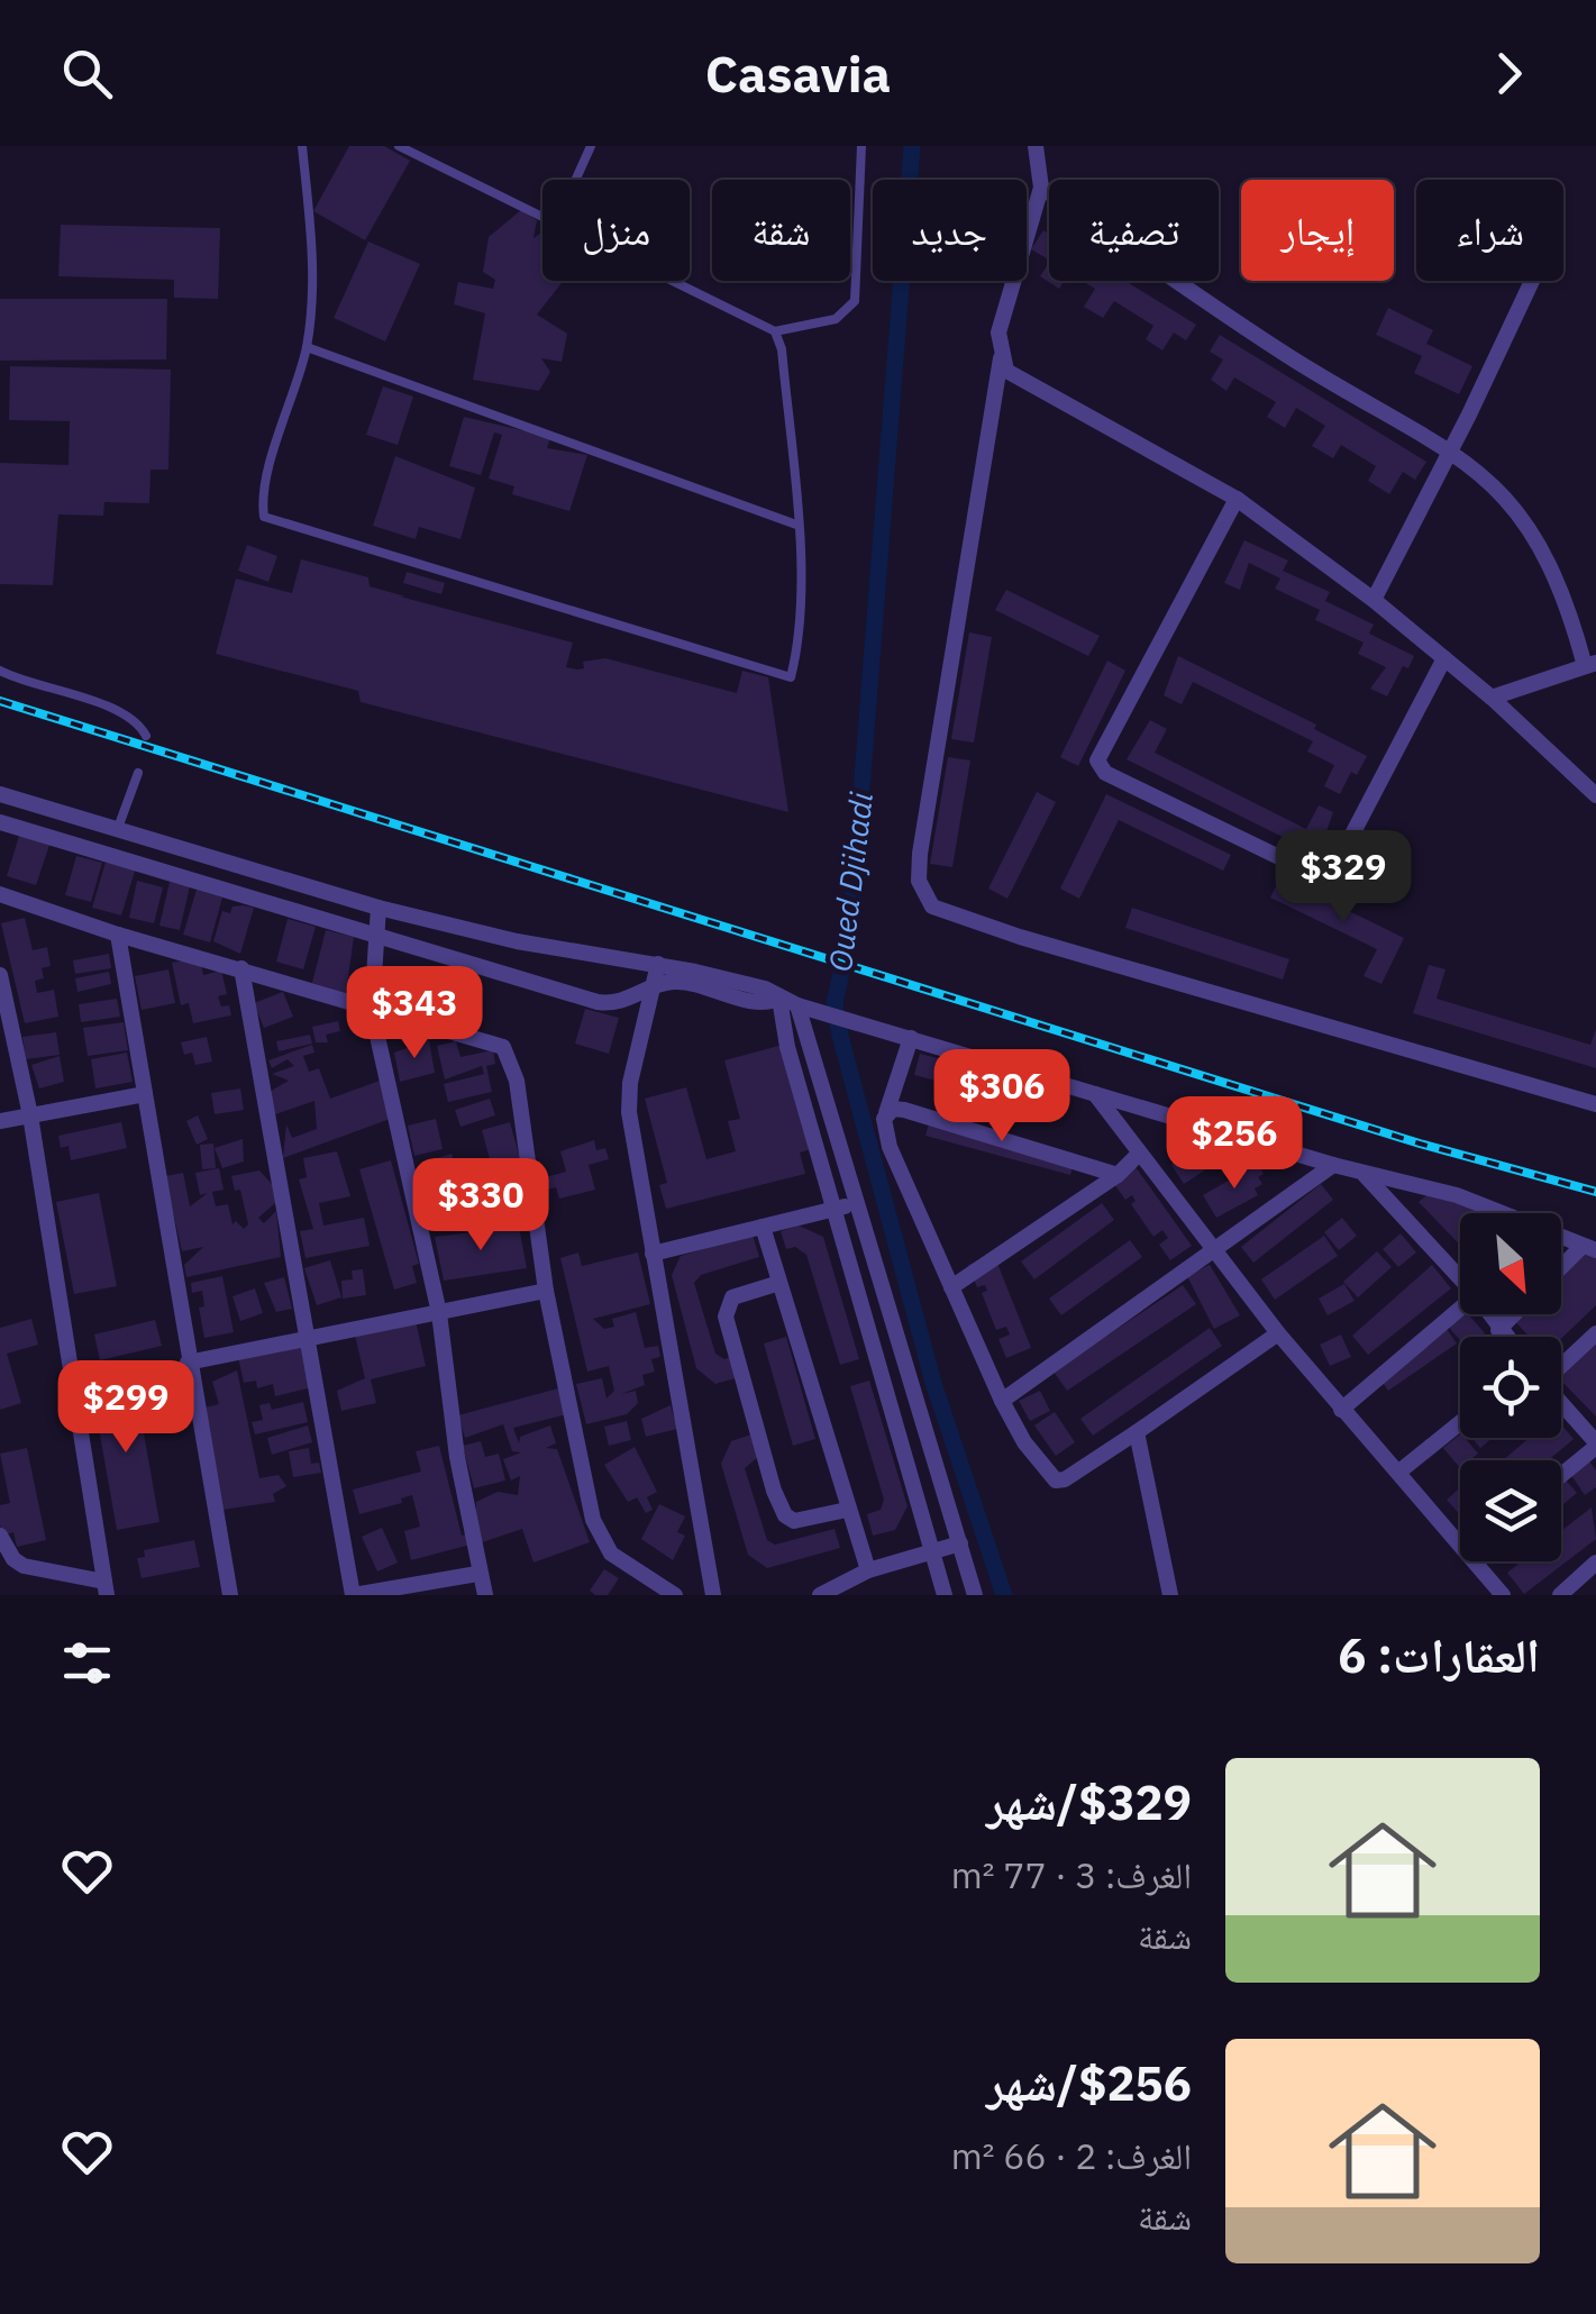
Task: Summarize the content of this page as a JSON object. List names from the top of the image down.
{
  "water": ["Oued Djihadi"],
  "north": "bottom right",
  "page": {
    "header": "Casavia",
    "chip": [
      "شراء",
      "إيجار",
      "تصفية",
      "جديد",
      "شقة",
      "منزل"
    ],
    "price": [
      "$329",
      "$343",
      "$306",
      "$256",
      "$330",
      "$299"
    ],
    "heading": "العقارات: 6",
    "list": [
      {
        "name": "$329/شهر",
        "note": "الغرف: 3 · 77 m² · شقة"
      },
      {
        "name": "$256/شهر",
        "note": "الغرف: 2 · 66 m² · شقة"
      }
    ]
  }
}
